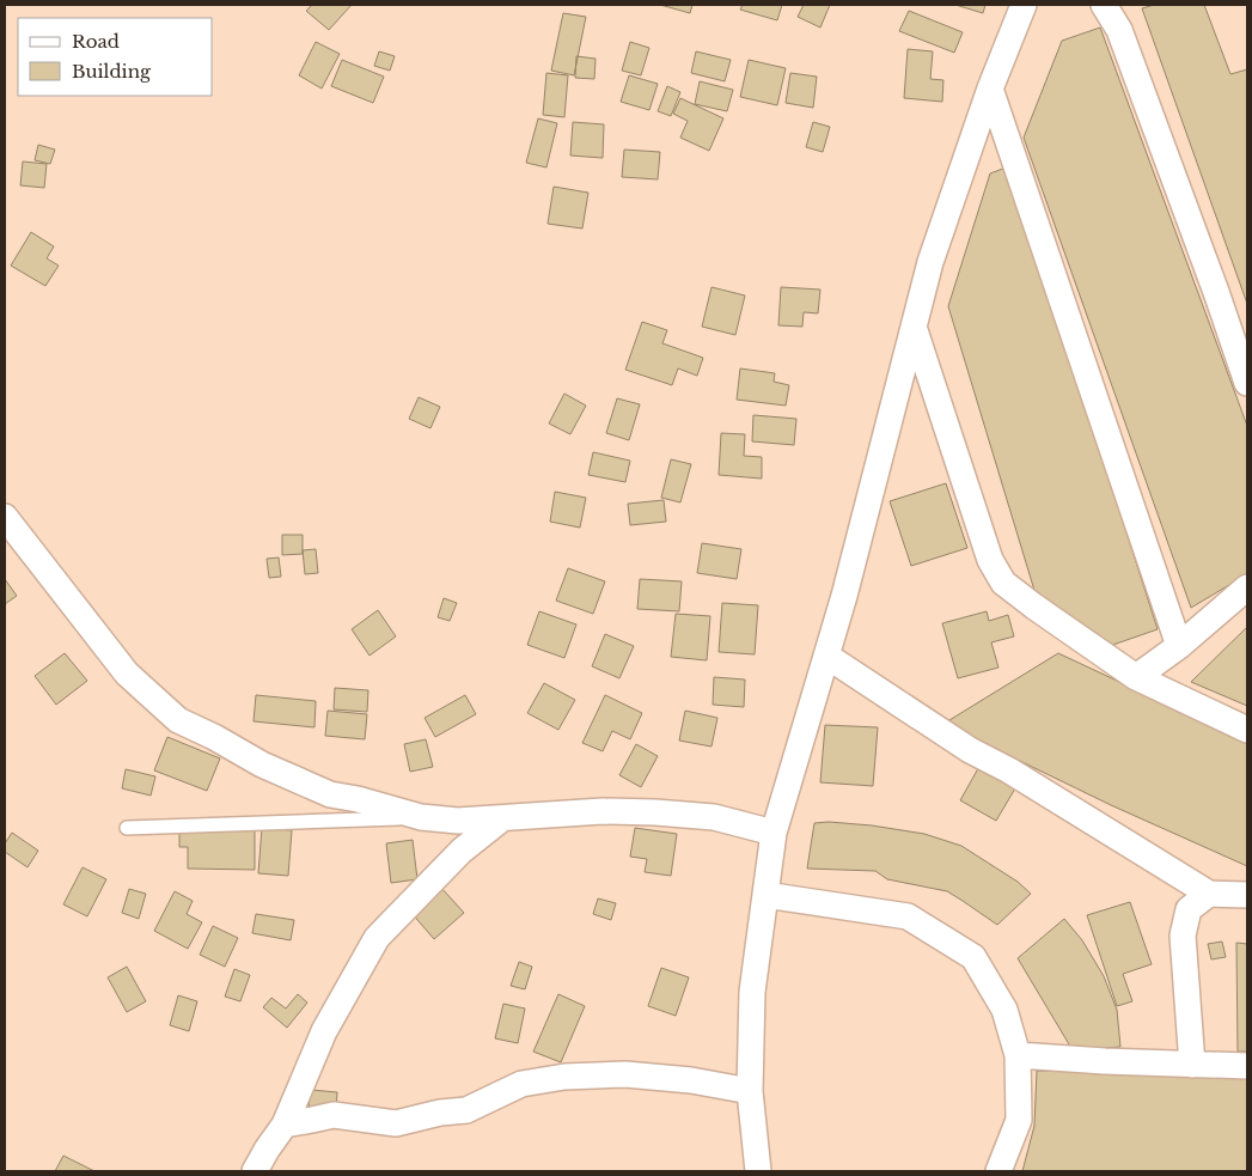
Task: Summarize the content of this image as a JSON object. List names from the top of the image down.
{
  "legend": ["Road", "Building"]
}
